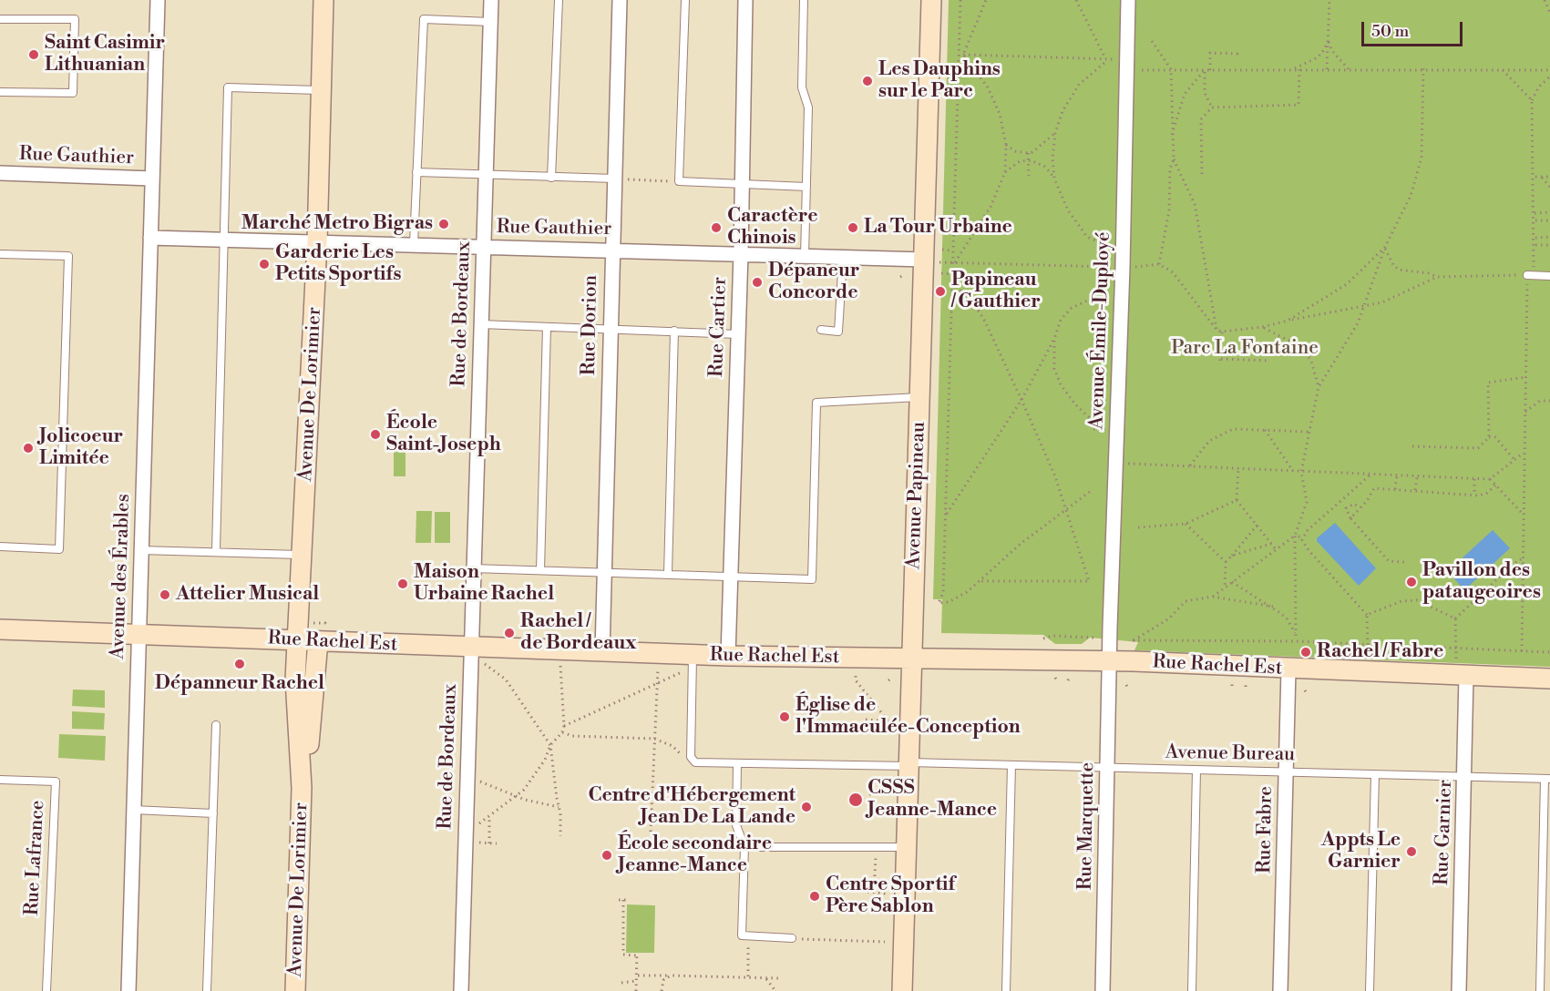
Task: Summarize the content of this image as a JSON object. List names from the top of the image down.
{
  "streets": {
    "main road": ["Avenue De Lorimier", "Avenue Papineau", "Rue Rachel Est"],
    "street": [
      "Rue Gauthier",
      "Rue de Bordeaux",
      "Rue Dorion",
      "Rue Cartier",
      "Avenue Émile-Duployé",
      "Avenue des Érables",
      "Rue Marquette",
      "Rue Fabre",
      "Rue Garnier"
    ],
    "lane": ["Avenue Bureau", "Rue Lafrance"]
  },
  "crossings": [
    ["Rue Gauthier", "Rue de Bordeaux"],
    ["Rue Gauthier", "Rue Dorion"],
    ["Rue Gauthier", "Rue Cartier"],
    ["Rue Gauthier", "Avenue De Lorimier"],
    ["Rue Gauthier", "Avenue Papineau"],
    ["Rue Gauthier", "Avenue des Érables"],
    ["Rue de Bordeaux", "Rue Rachel Est"],
    ["Rue Dorion", "Rue Rachel Est"],
    ["Rue Cartier", "Rue Rachel Est"],
    ["Avenue Émile-Duployé", "Rue Rachel Est"],
    ["Avenue Émile-Duployé", "Rue Marquette"],
    ["Avenue De Lorimier", "Rue Rachel Est"],
    ["Avenue Papineau", "Rue Rachel Est"],
    ["Avenue Papineau", "Avenue Bureau"],
    ["Avenue des Érables", "Rue Rachel Est"],
    ["Rue Rachel Est", "Avenue Bureau"],
    ["Rue Rachel Est", "Rue Marquette"],
    ["Rue Rachel Est", "Rue Fabre"],
    ["Rue Rachel Est", "Rue Garnier"],
    ["Avenue Bureau", "Rue Marquette"],
    ["Avenue Bureau", "Rue Fabre"],
    ["Avenue Bureau", "Rue Garnier"]
  ],
  "parks": ["Parc La Fontaine"],
  "places": [
    "Saint Casimir Lithuanian",
    "Les Dauphins sur le Parc",
    "Marché Metro Bigras",
    "Caractère Chinois",
    "La Tour Urbaine",
    "Garderie Les Petits Sportifs",
    "Dépaneur Concorde",
    "Papineau / Gauthier",
    "École Saint-Joseph",
    "Jolicoeur Limitée",
    "Pavillon des pataugeoires",
    "Maison Urbaine Rachel",
    "Attelier Musical",
    "Rachel / de Bordeaux",
    "Rachel / Fabre",
    "Dépanneur Rachel",
    "Église de l'Immaculée-Conception",
    "CSSS Jeanne-Mance",
    "Centre d'Hébergement Jean De La Lande",
    "Appts Le Garnier",
    "École secondaire Jeanne-Mance",
    "Centre Sportif Père Sablon"
  ],
  "scale_bar": "50 m"
}
